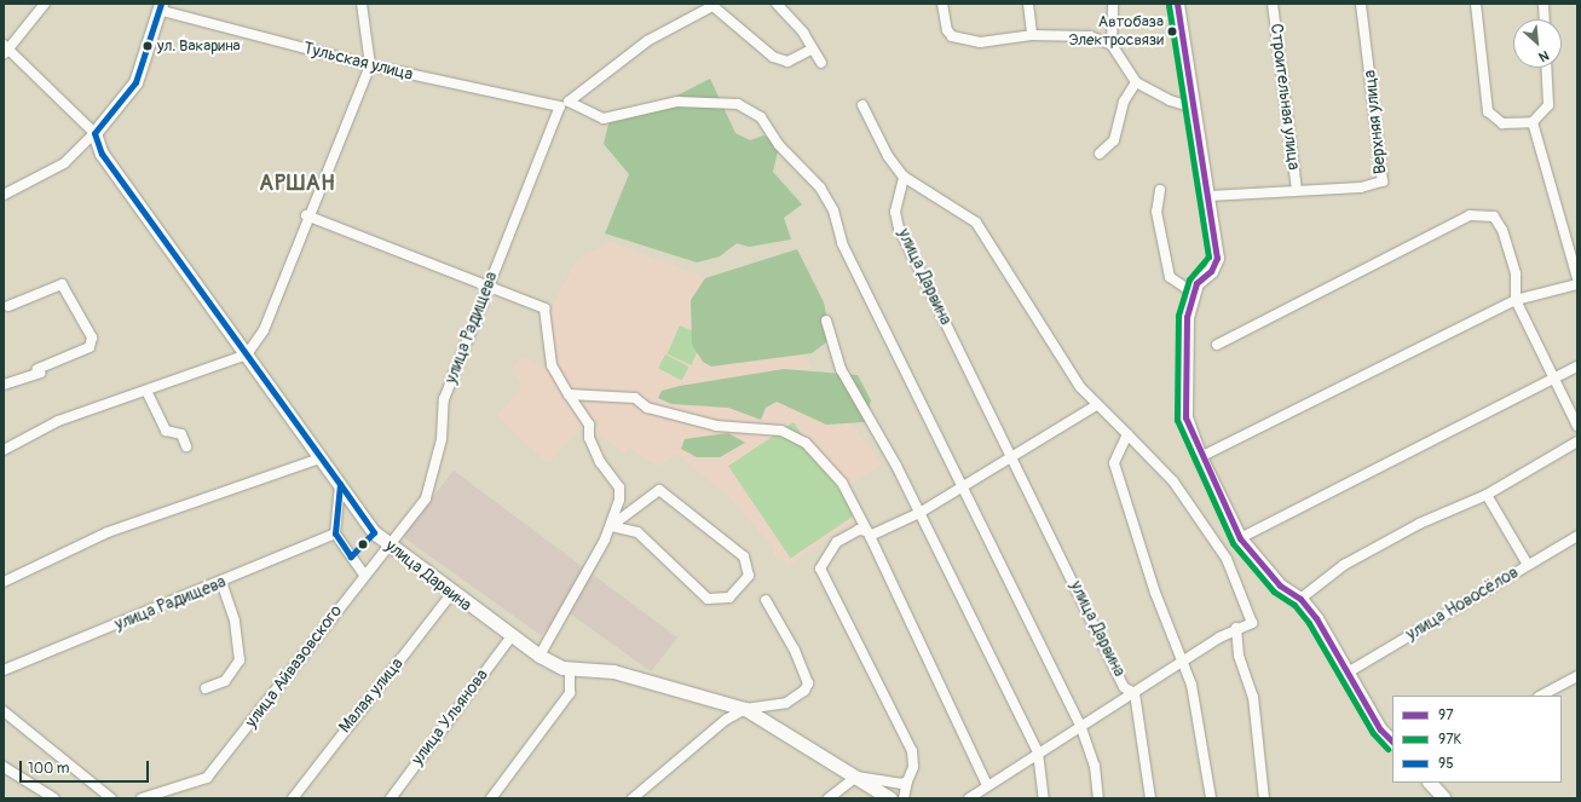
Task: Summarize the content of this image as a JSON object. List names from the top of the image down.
{
  "streets": {
    "street": [
      "Тульская улица",
      "Строительная улица",
      "Верхняя улица",
      "улица Дарвина",
      "улица Радищева",
      "улица Новосёлов",
      "улица Айвазовского",
      "Малая улица",
      "улица Ульянова"
    ]
  },
  "crossings": [
    ["Тульская улица", "улица Радищева"],
    ["Строительная улица", "Верхняя улица"],
    ["улица Дарвина", "улица Радищева"],
    ["улица Дарвина", "улица Айвазовского"],
    ["улица Дарвина", "Малая улица"],
    ["улица Дарвина", "улица Ульянова"],
    ["улица Радищева", "улица Айвазовского"]
  ],
  "districts": ["АРШАН"],
  "places": ["Автобаза Электросвязи", "ул. Вакарина"],
  "lines": ["transit line 97", "transit line 95", "transit line 97К"],
  "legend": ["97", "97К", "95"],
  "scale_bar": "100 m",
  "north": "bottom right"
}
